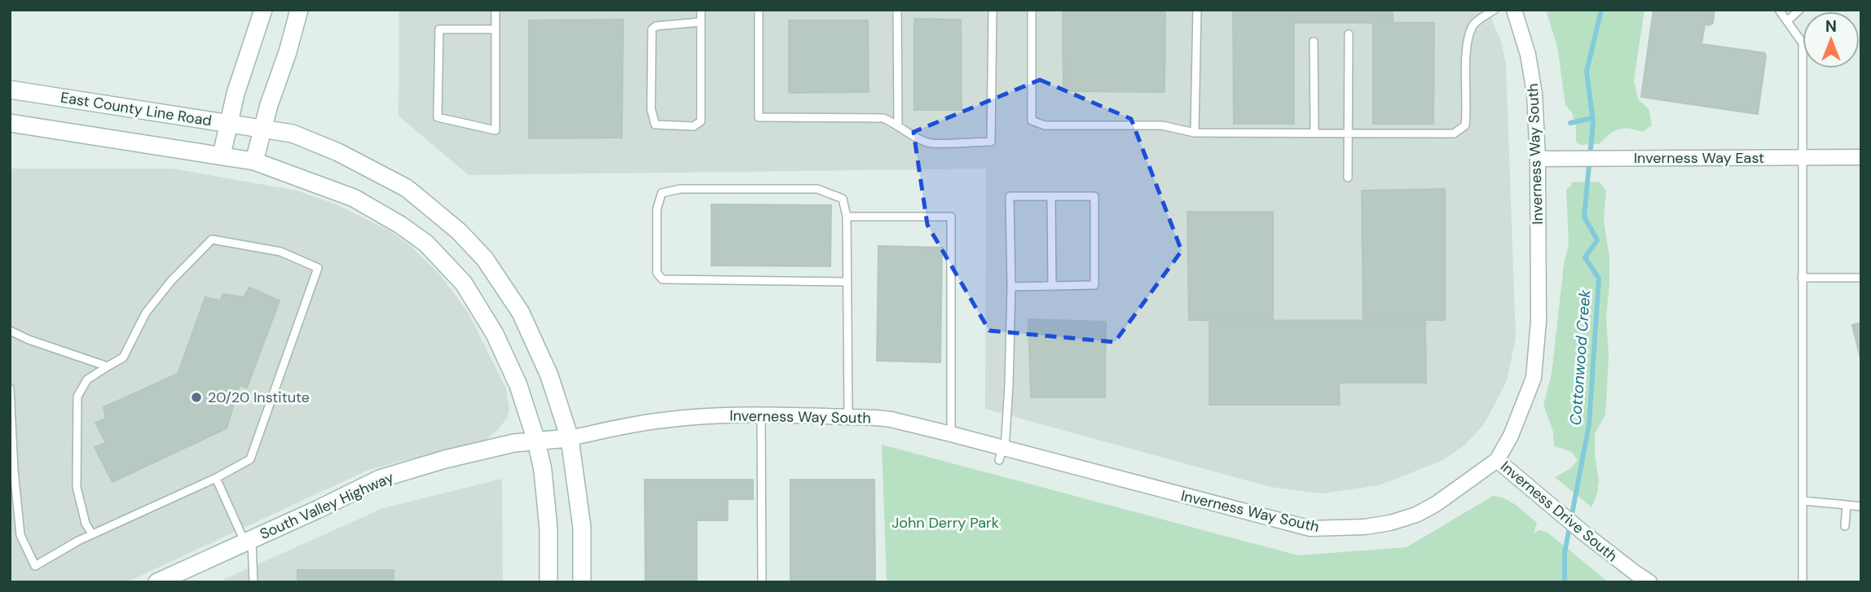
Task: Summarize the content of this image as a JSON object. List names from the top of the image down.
{
  "streets": {
    "main road": ["East County Line Road", "South Valley Highway"],
    "street": ["Inverness Way South", "Inverness Way East", "Inverness Drive South"]
  },
  "crossings": [
    ["East County Line Road", "Inverness Way South"],
    ["East County Line Road", "South Valley Highway"],
    ["Inverness Way South", "Inverness Way East"],
    ["Inverness Way South", "South Valley Highway"],
    ["Inverness Way South", "Inverness Drive South"]
  ],
  "water": ["Cottonwood Creek"],
  "parks": ["John Derry Park"],
  "places": ["20/20 Institute"],
  "north": "top"
}
